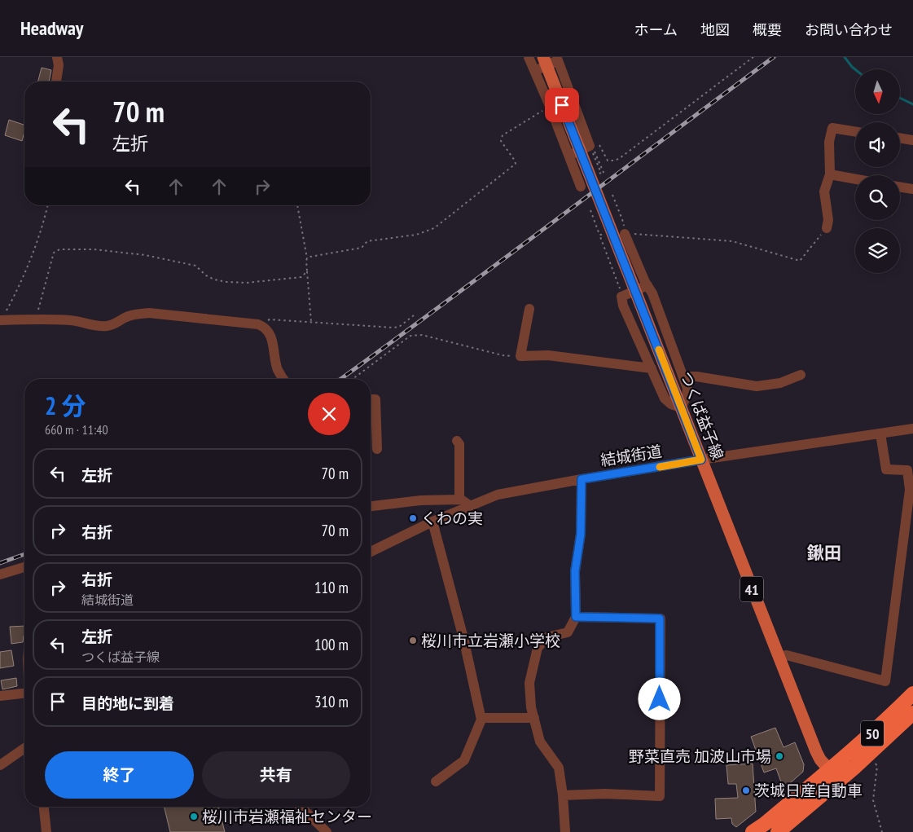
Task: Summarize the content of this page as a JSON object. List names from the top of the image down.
{
  "streets": {
    "highway": ["50"],
    "main road": ["つくば益子線", "41"],
    "street": ["結城街道"]
  },
  "crossings": [
    ["つくば益子線", "結城街道"],
    ["つくば益子線", "50"]
  ],
  "districts": ["鍬田"],
  "places": [
    "くわの実",
    "桜川市立岩瀬小学校",
    "野菜直売 加波山市場",
    "茨城日産自動車",
    "桜川市岩瀬福祉センター"
  ],
  "north": "bottom",
  "page": {
    "header": "Headway",
    "nav": [
      "ホーム",
      "地図",
      "概要",
      "お問い合わせ"
    ],
    "turn": ["70 m", "左折"],
    "heading": ["2 分", "660 m · 11:40"],
    "list": [
      {
        "name": "左折",
        "value": "70 m"
      },
      {
        "name": "右折",
        "value": "70 m"
      },
      {
        "name": "右折",
        "note": "結城街道",
        "value": "110 m"
      },
      {
        "name": "左折",
        "note": "つくば益子線",
        "value": "100 m"
      },
      {
        "name": "目的地に到着",
        "value": "310 m"
      }
    ],
    "buttons": ["終了", "共有"]
  }
}
